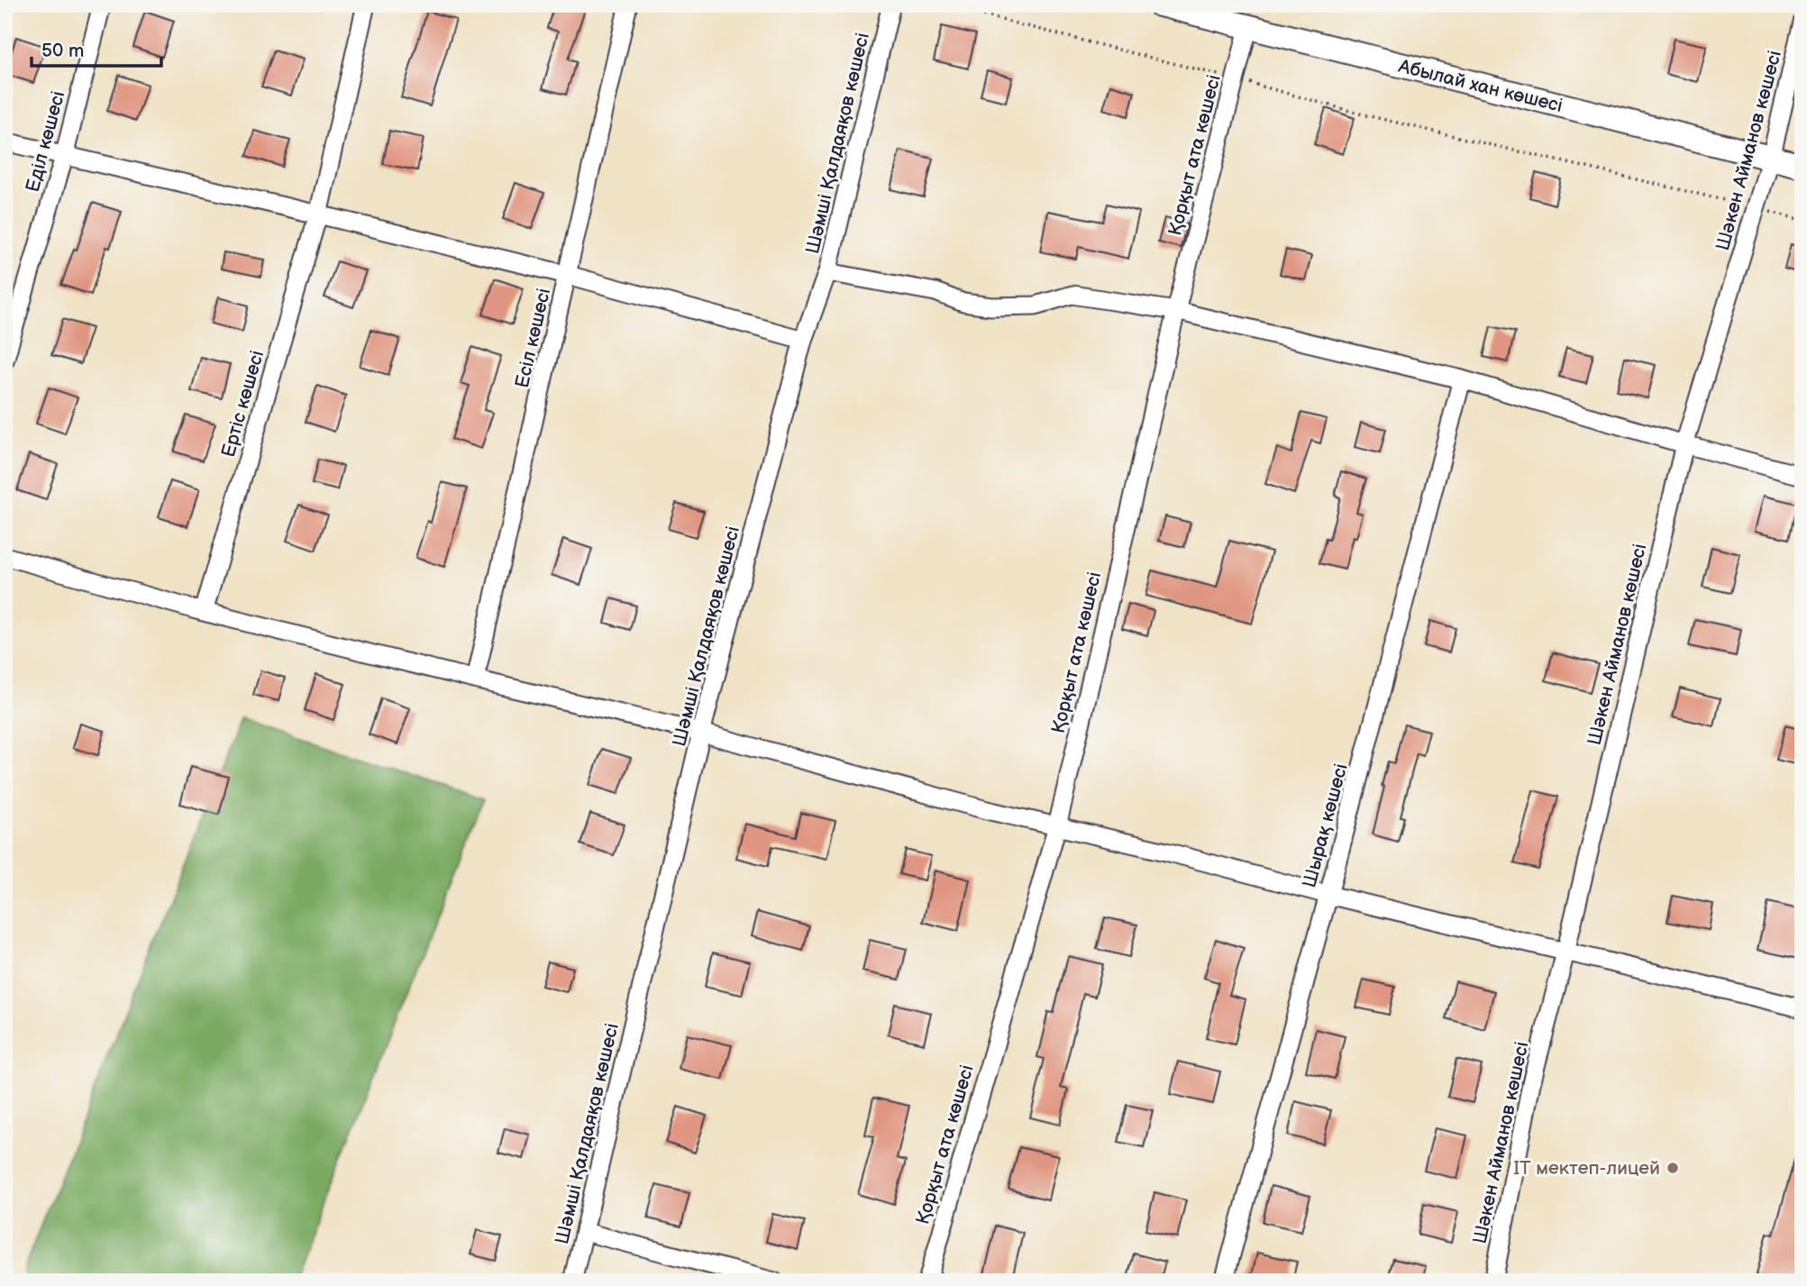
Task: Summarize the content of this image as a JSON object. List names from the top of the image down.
{
  "streets": {
    "street": [
      "Абылай хан көшесі",
      "Еділ көшесі",
      "Шәмші Қалдаяқов көшесі",
      "Шәкен Айманов көшесі",
      "Қорқыт ата көшесі",
      "Есіл көшесі",
      "Ертіс көшесі",
      "Шырақ көшесі"
    ]
  },
  "crossings": [
    ["Абылай хан көшесі", "Шәкен Айманов көшесі"],
    ["Абылай хан көшесі", "Қорқыт ата көшесі"]
  ],
  "places": ["IT мектеп-лицей"],
  "scale_bar": "50 m"
}
